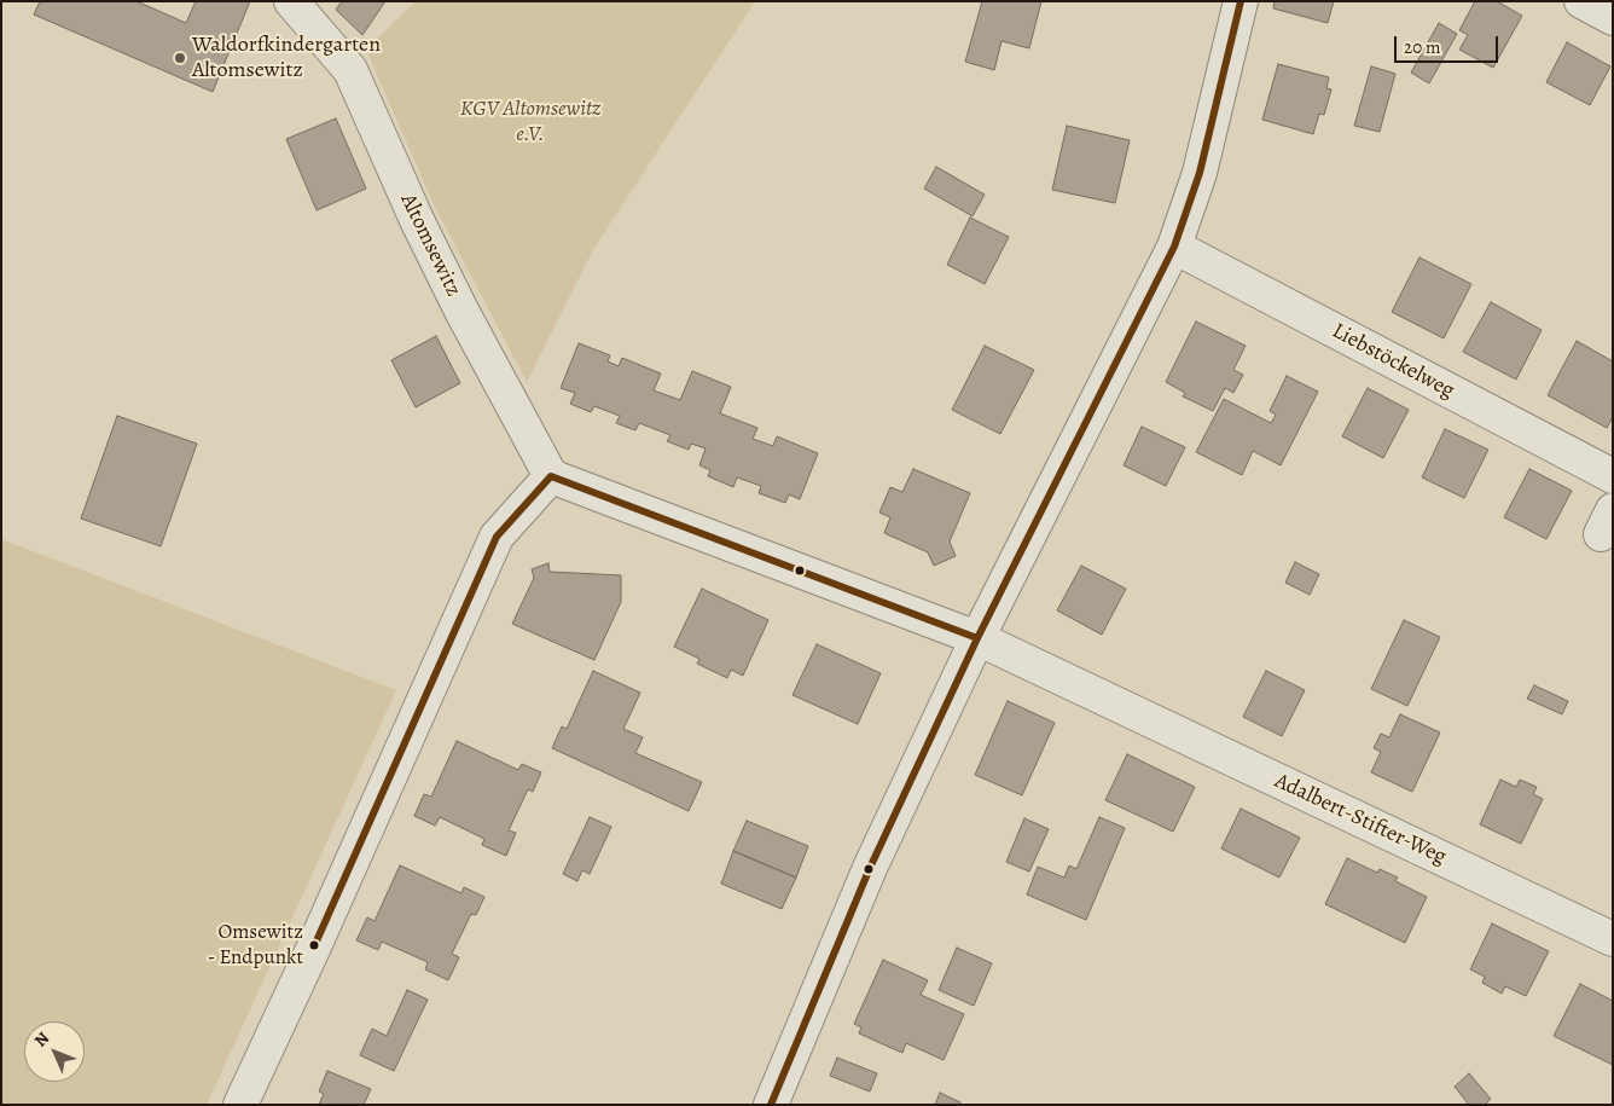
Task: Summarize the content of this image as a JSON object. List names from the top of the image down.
{
  "streets": {
    "street": ["Altomsewitz", "Liebstöckelweg", "Adalbert-Stifter-Weg"]
  },
  "parks": ["KGV Altomsewitz e.V."],
  "places": ["Waldorfkindergarten Altomsewitz", "Omsewitz - Endpunkt"],
  "scale_bar": "20 m",
  "north": "top left"
}
